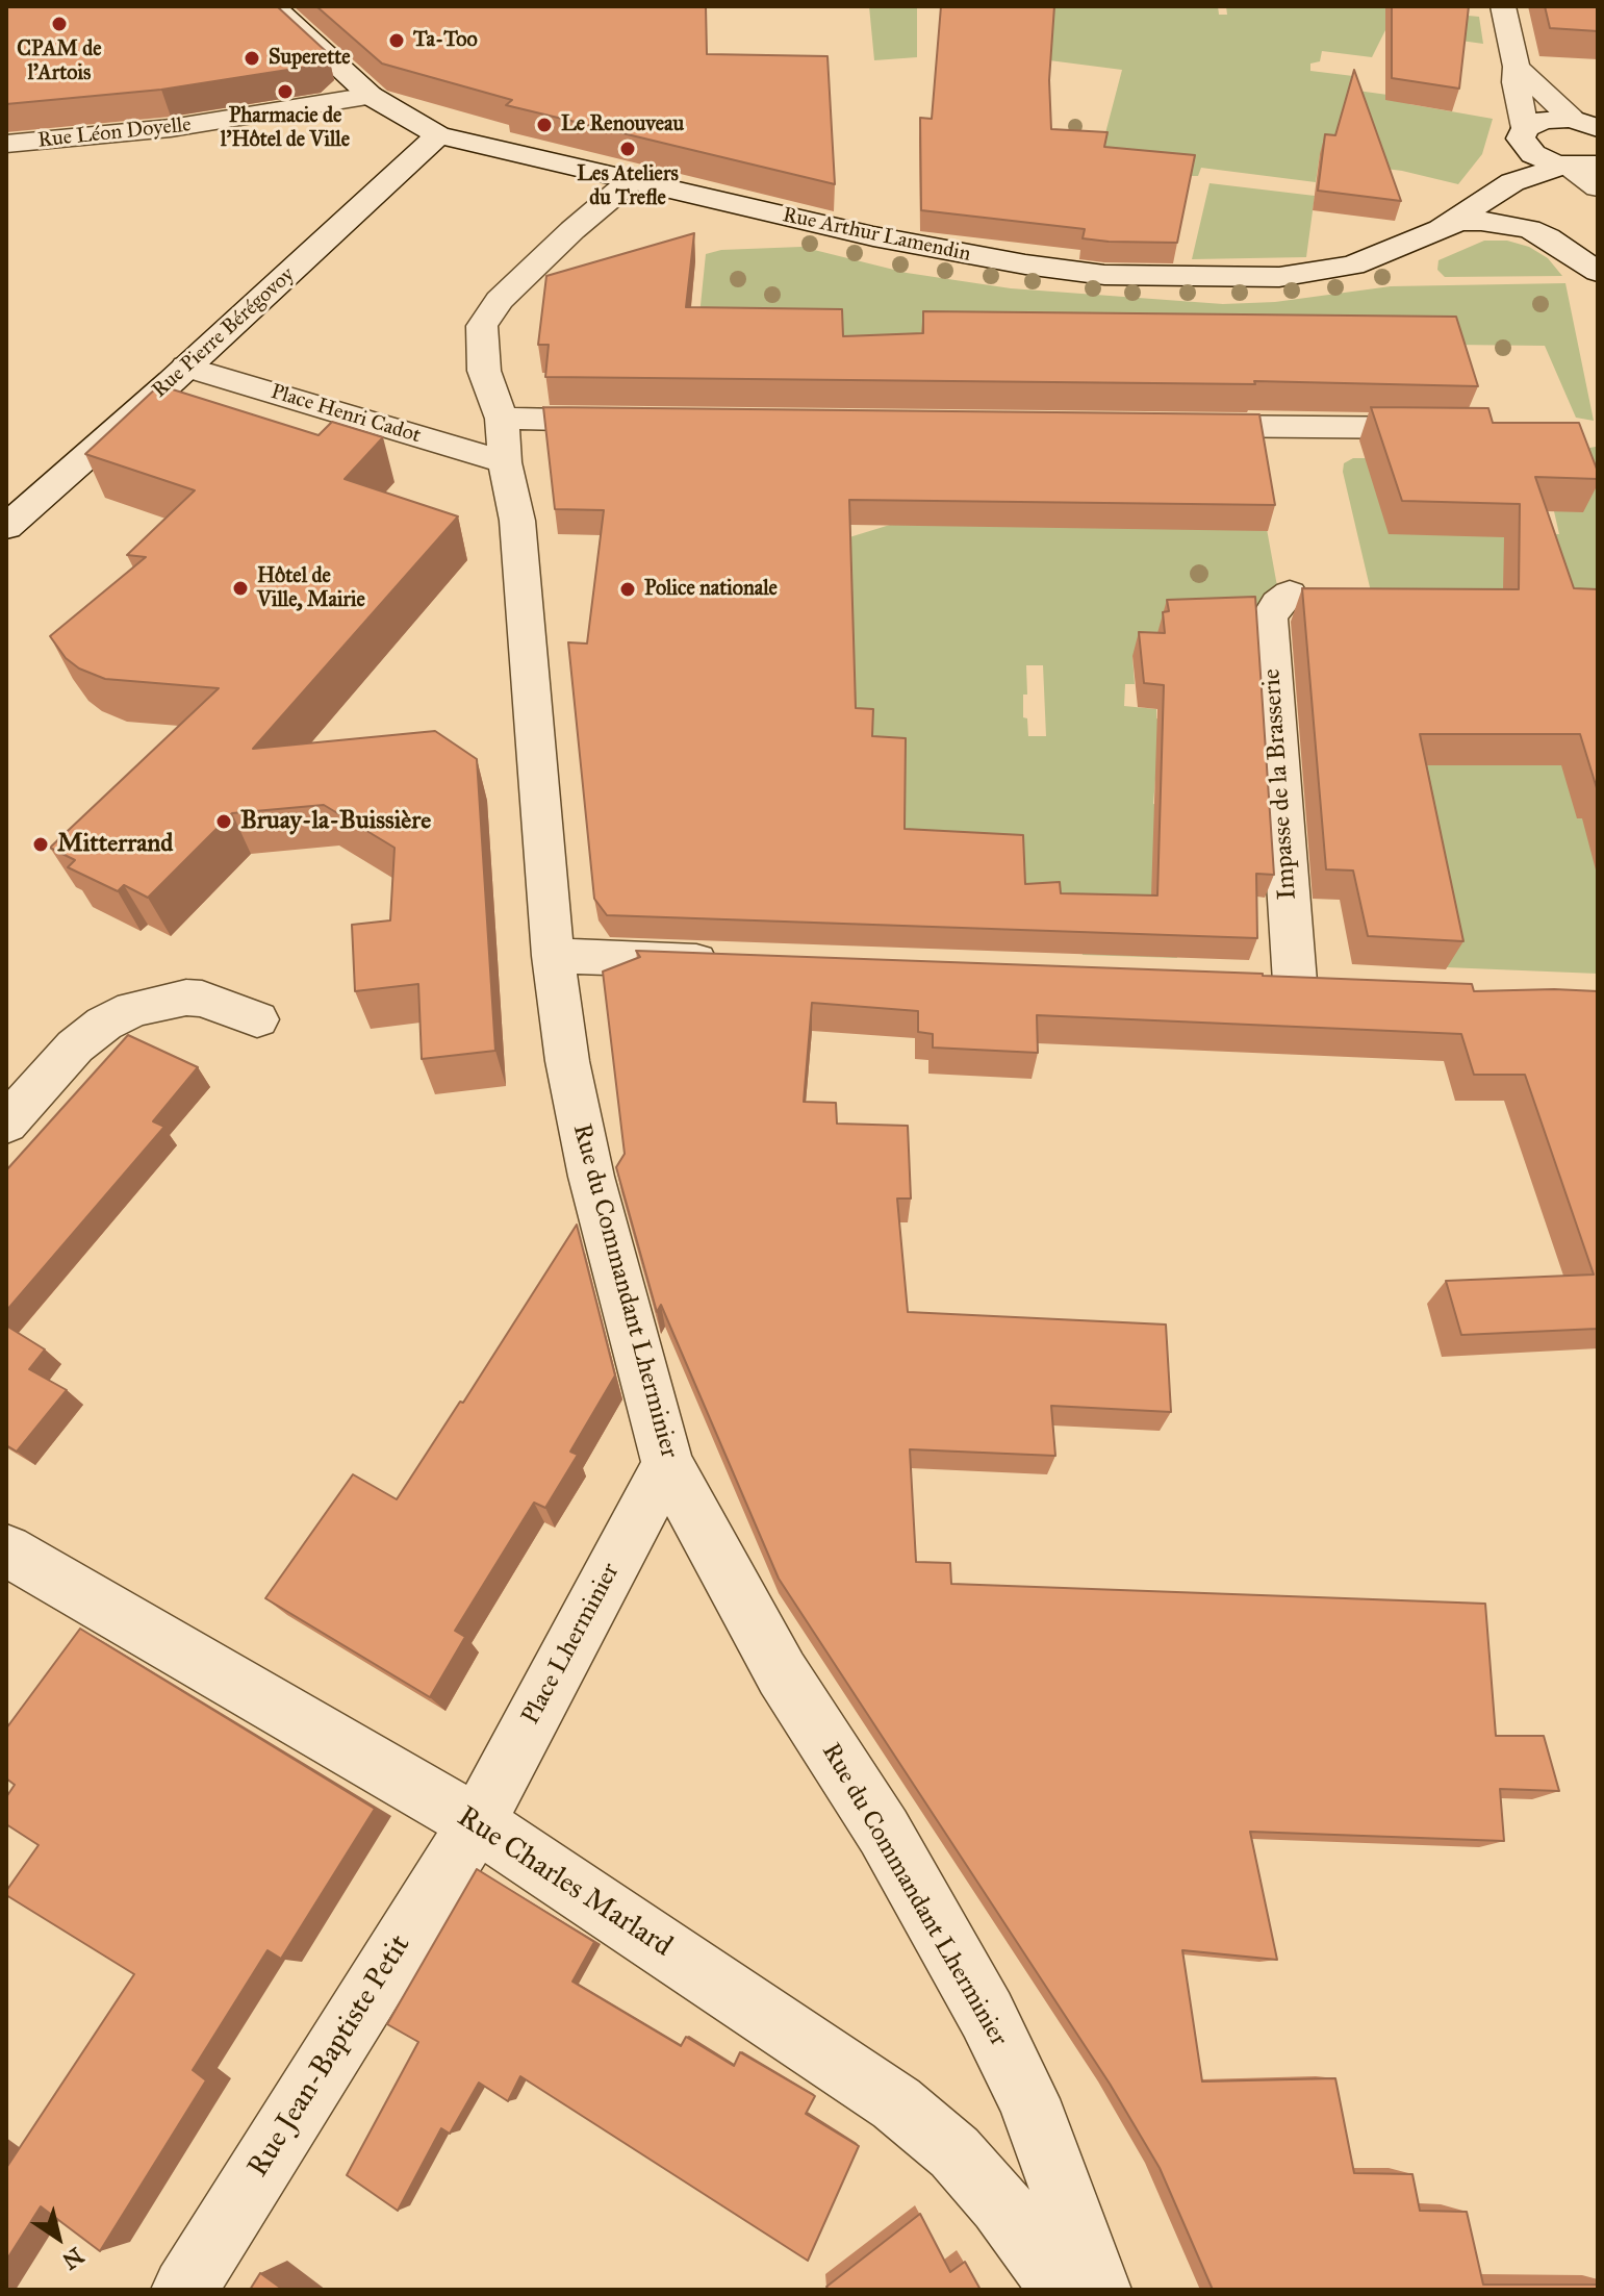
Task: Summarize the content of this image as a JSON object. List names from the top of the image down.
{
  "streets": {
    "street": [
      "Rue Léon Doyelle",
      "Rue Arthur Lamendin",
      "Rue Pierre Bérégovoy",
      "Place Henri Cadot",
      "Impasse de la Brasserie",
      "Rue du Commandant Lherminier",
      "Place Lherminier",
      "Rue Charles Marlard",
      "Rue Jean-Baptiste Petit"
    ]
  },
  "crossings": [
    ["Rue Léon Doyelle", "Rue Arthur Lamendin"],
    ["Rue Arthur Lamendin", "Rue Pierre Bérégovoy"],
    ["Rue Arthur Lamendin", "Rue du Commandant Lherminier"],
    ["Rue Pierre Bérégovoy", "Place Henri Cadot"],
    ["Place Henri Cadot", "Rue du Commandant Lherminier"],
    ["Rue du Commandant Lherminier", "Place Lherminier"],
    ["Place Lherminier", "Rue Charles Marlard"],
    ["Place Lherminier", "Rue Jean-Baptiste Petit"],
    ["Rue Charles Marlard", "Rue Jean-Baptiste Petit"]
  ],
  "places": [
    "CPAM de l'Artois",
    "Ta-Too",
    "Superette",
    "Pharmacie de l'Hôtel de Ville",
    "Le Renouveau",
    "Les Ateliers du Trefle",
    "Hôtel de Ville, Mairie",
    "Police nationale",
    "Bruay-la-Buissière",
    "Mitterrand"
  ],
  "north": "bottom right"
}
